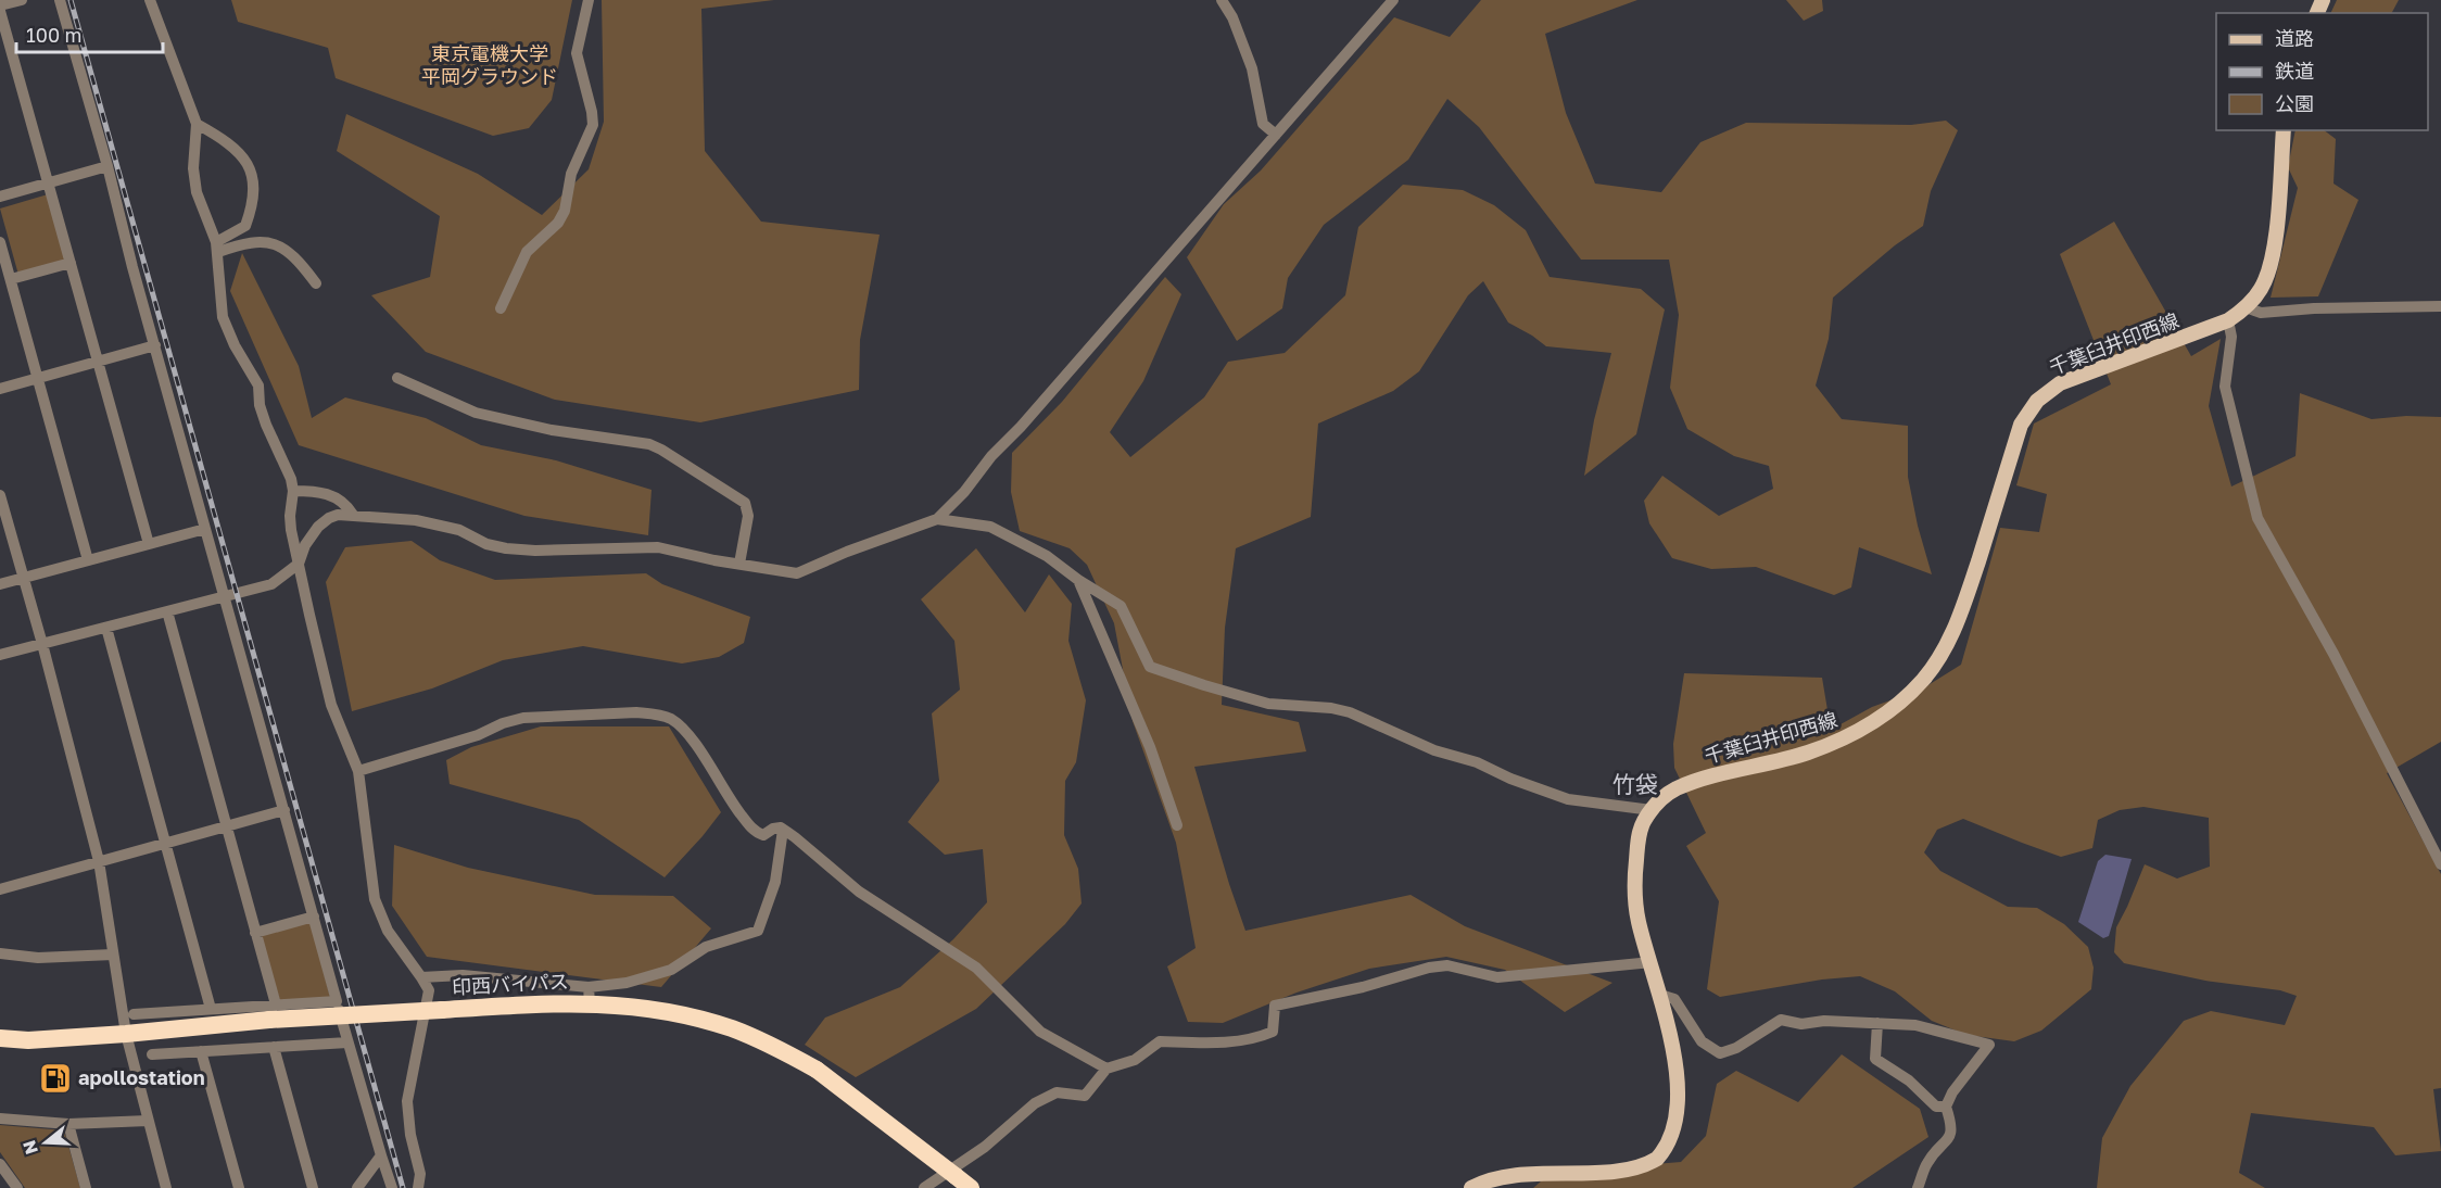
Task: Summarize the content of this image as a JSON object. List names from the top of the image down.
{
  "streets": {
    "highway": ["印西バイパス"],
    "main road": ["千葉臼井印西線"]
  },
  "districts": ["竹袋"],
  "parks": ["東京電機大学 平岡グラウンド"],
  "places": {
    "fuel station": ["apollostation"]
  },
  "legend": ["道路", "鉄道", "公園"],
  "scale_bar": "100 m",
  "north": "left"
}
